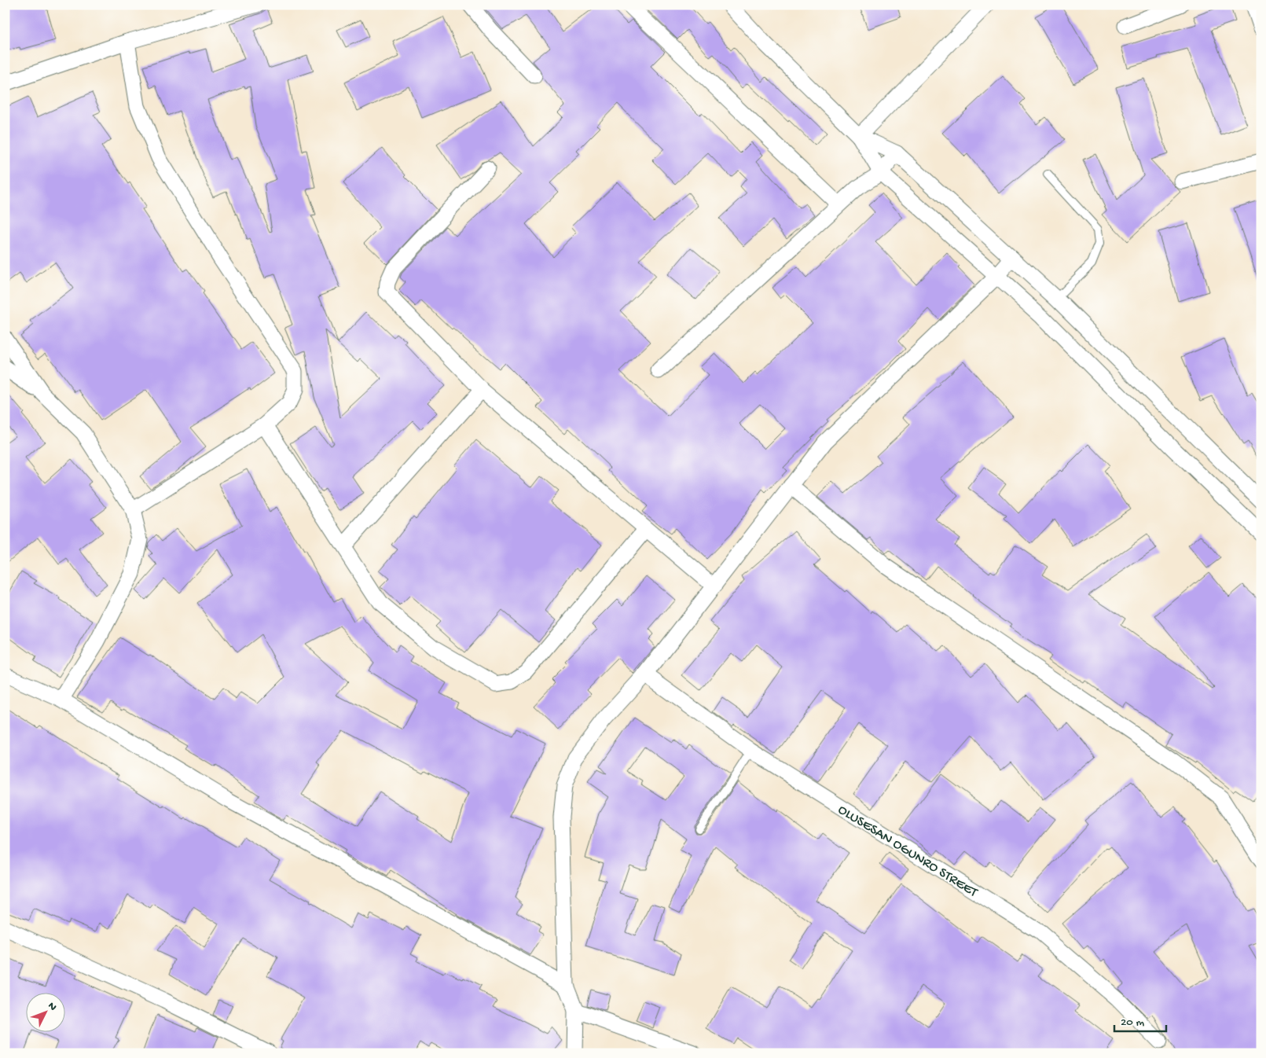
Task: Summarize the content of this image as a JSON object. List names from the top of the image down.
{
  "streets": {
    "street": ["OLUSESAN OGUNRO STREET"]
  },
  "scale_bar": "20 m",
  "north": "top right"
}
